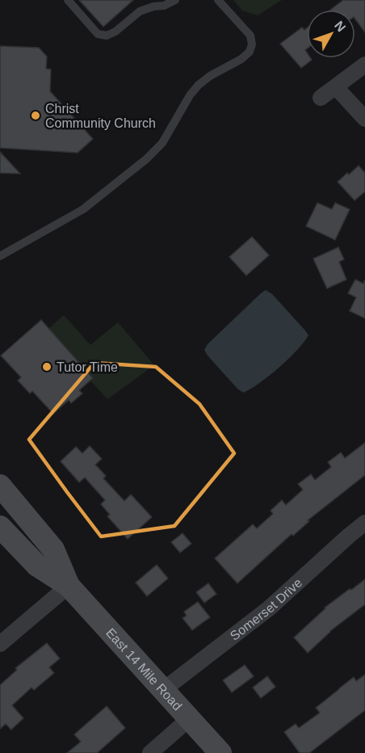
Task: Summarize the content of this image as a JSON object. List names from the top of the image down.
{
  "streets": {
    "main road": ["East 14 Mile Road"],
    "street": ["Somerset Drive"]
  },
  "crossings": [
    ["Somerset Drive", "East 14 Mile Road"]
  ],
  "places": ["Christ Community Church", "Tutor Time"],
  "north": "top right"
}
